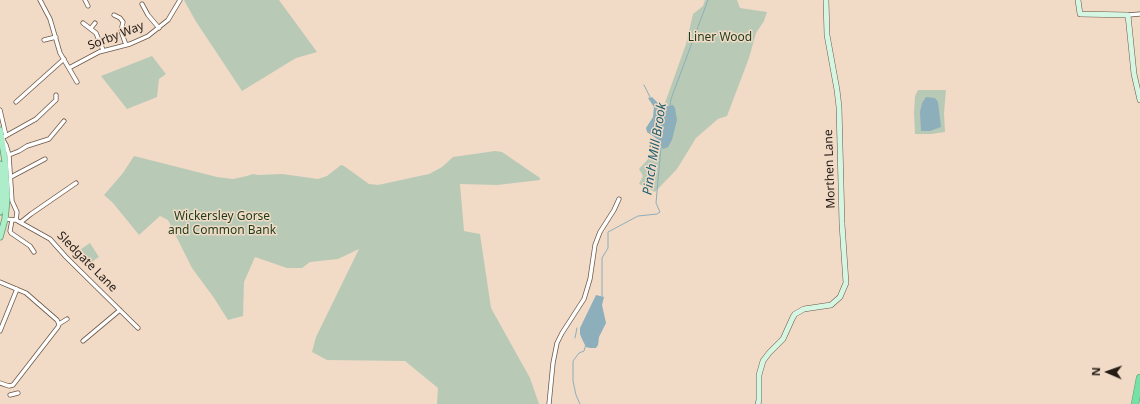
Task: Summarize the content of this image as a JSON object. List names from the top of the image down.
{
  "streets": {
    "main road": ["Morthen Lane"],
    "street": ["Sorby Way", "Sledgate Lane"]
  },
  "water": ["Pinch Mill Brook"],
  "parks": ["Liner Wood", "Wickersley Gorse and Common Bank"],
  "north": "left"
}
